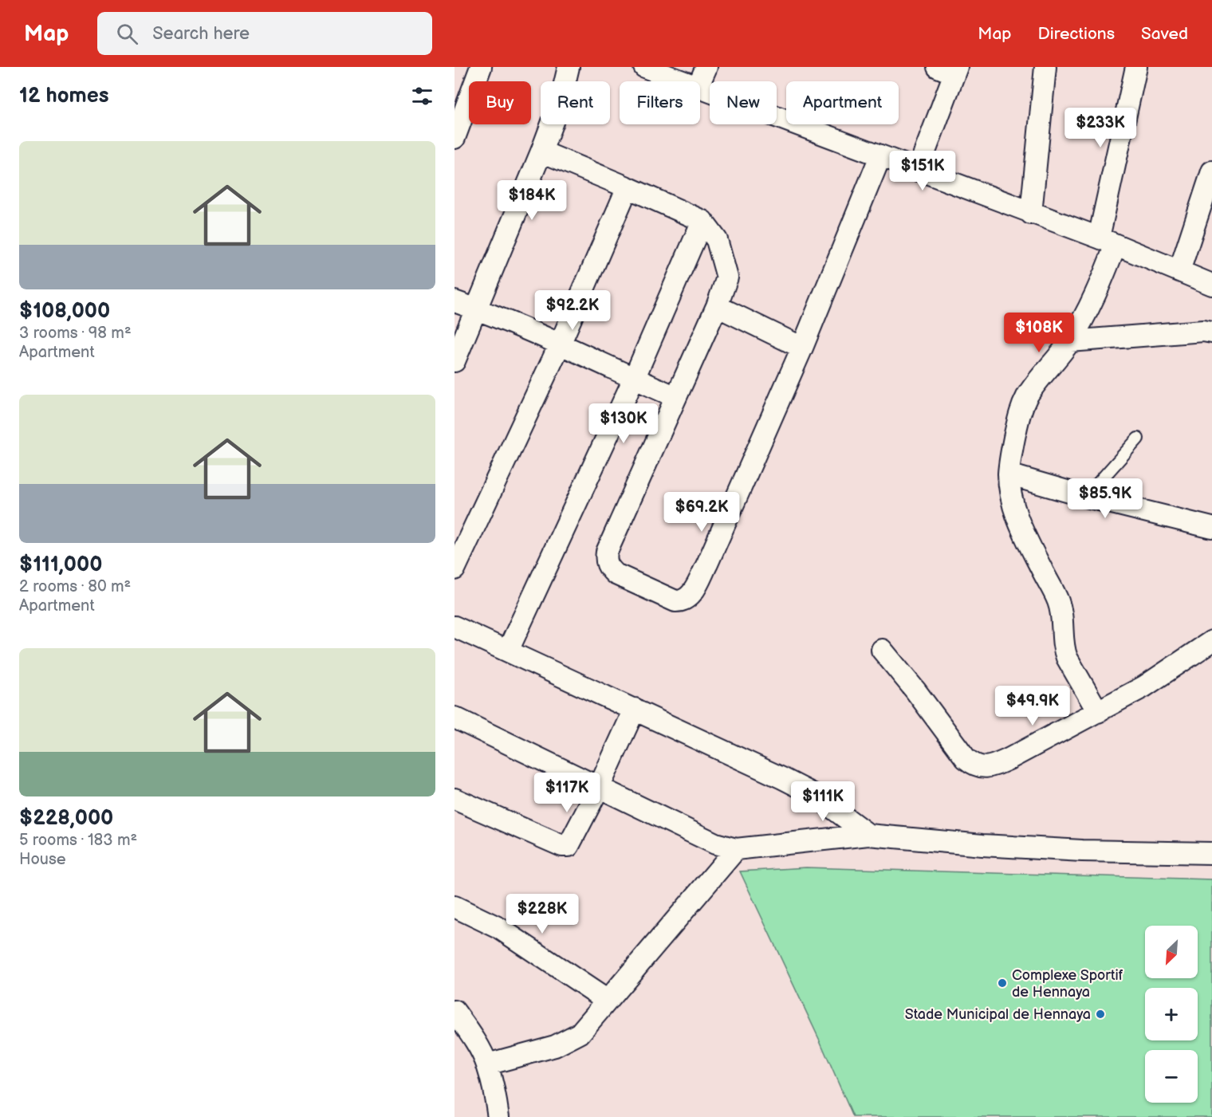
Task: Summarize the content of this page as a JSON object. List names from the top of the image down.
{
  "places": ["Complexe Sportif de Hennaya", "Stade Municipal de Hennaya"],
  "north": "bottom left",
  "page": {
    "header": "Map",
    "search": "Search here",
    "nav": ["Map", "Directions", "Saved"],
    "heading": "12 homes",
    "chip": [
      "Buy",
      "Rent",
      "Filters",
      "New",
      "Apartment"
    ],
    "price": [
      "$233K",
      "$151K",
      "$184K",
      "$92.2K",
      "$108K",
      "$130K",
      "$85.9K",
      "$69.2K",
      "$49.9K",
      "$117K",
      "$111K",
      "$228K"
    ],
    "list": [
      {
        "name": "$108,000",
        "note": "3 rooms · 98 m² · Apartment"
      },
      {
        "name": "$111,000",
        "note": "2 rooms · 80 m² · Apartment"
      },
      {
        "name": "$228,000",
        "note": "5 rooms · 183 m² · House"
      }
    ],
    "map_buttons": ["+", "−"]
  }
}
